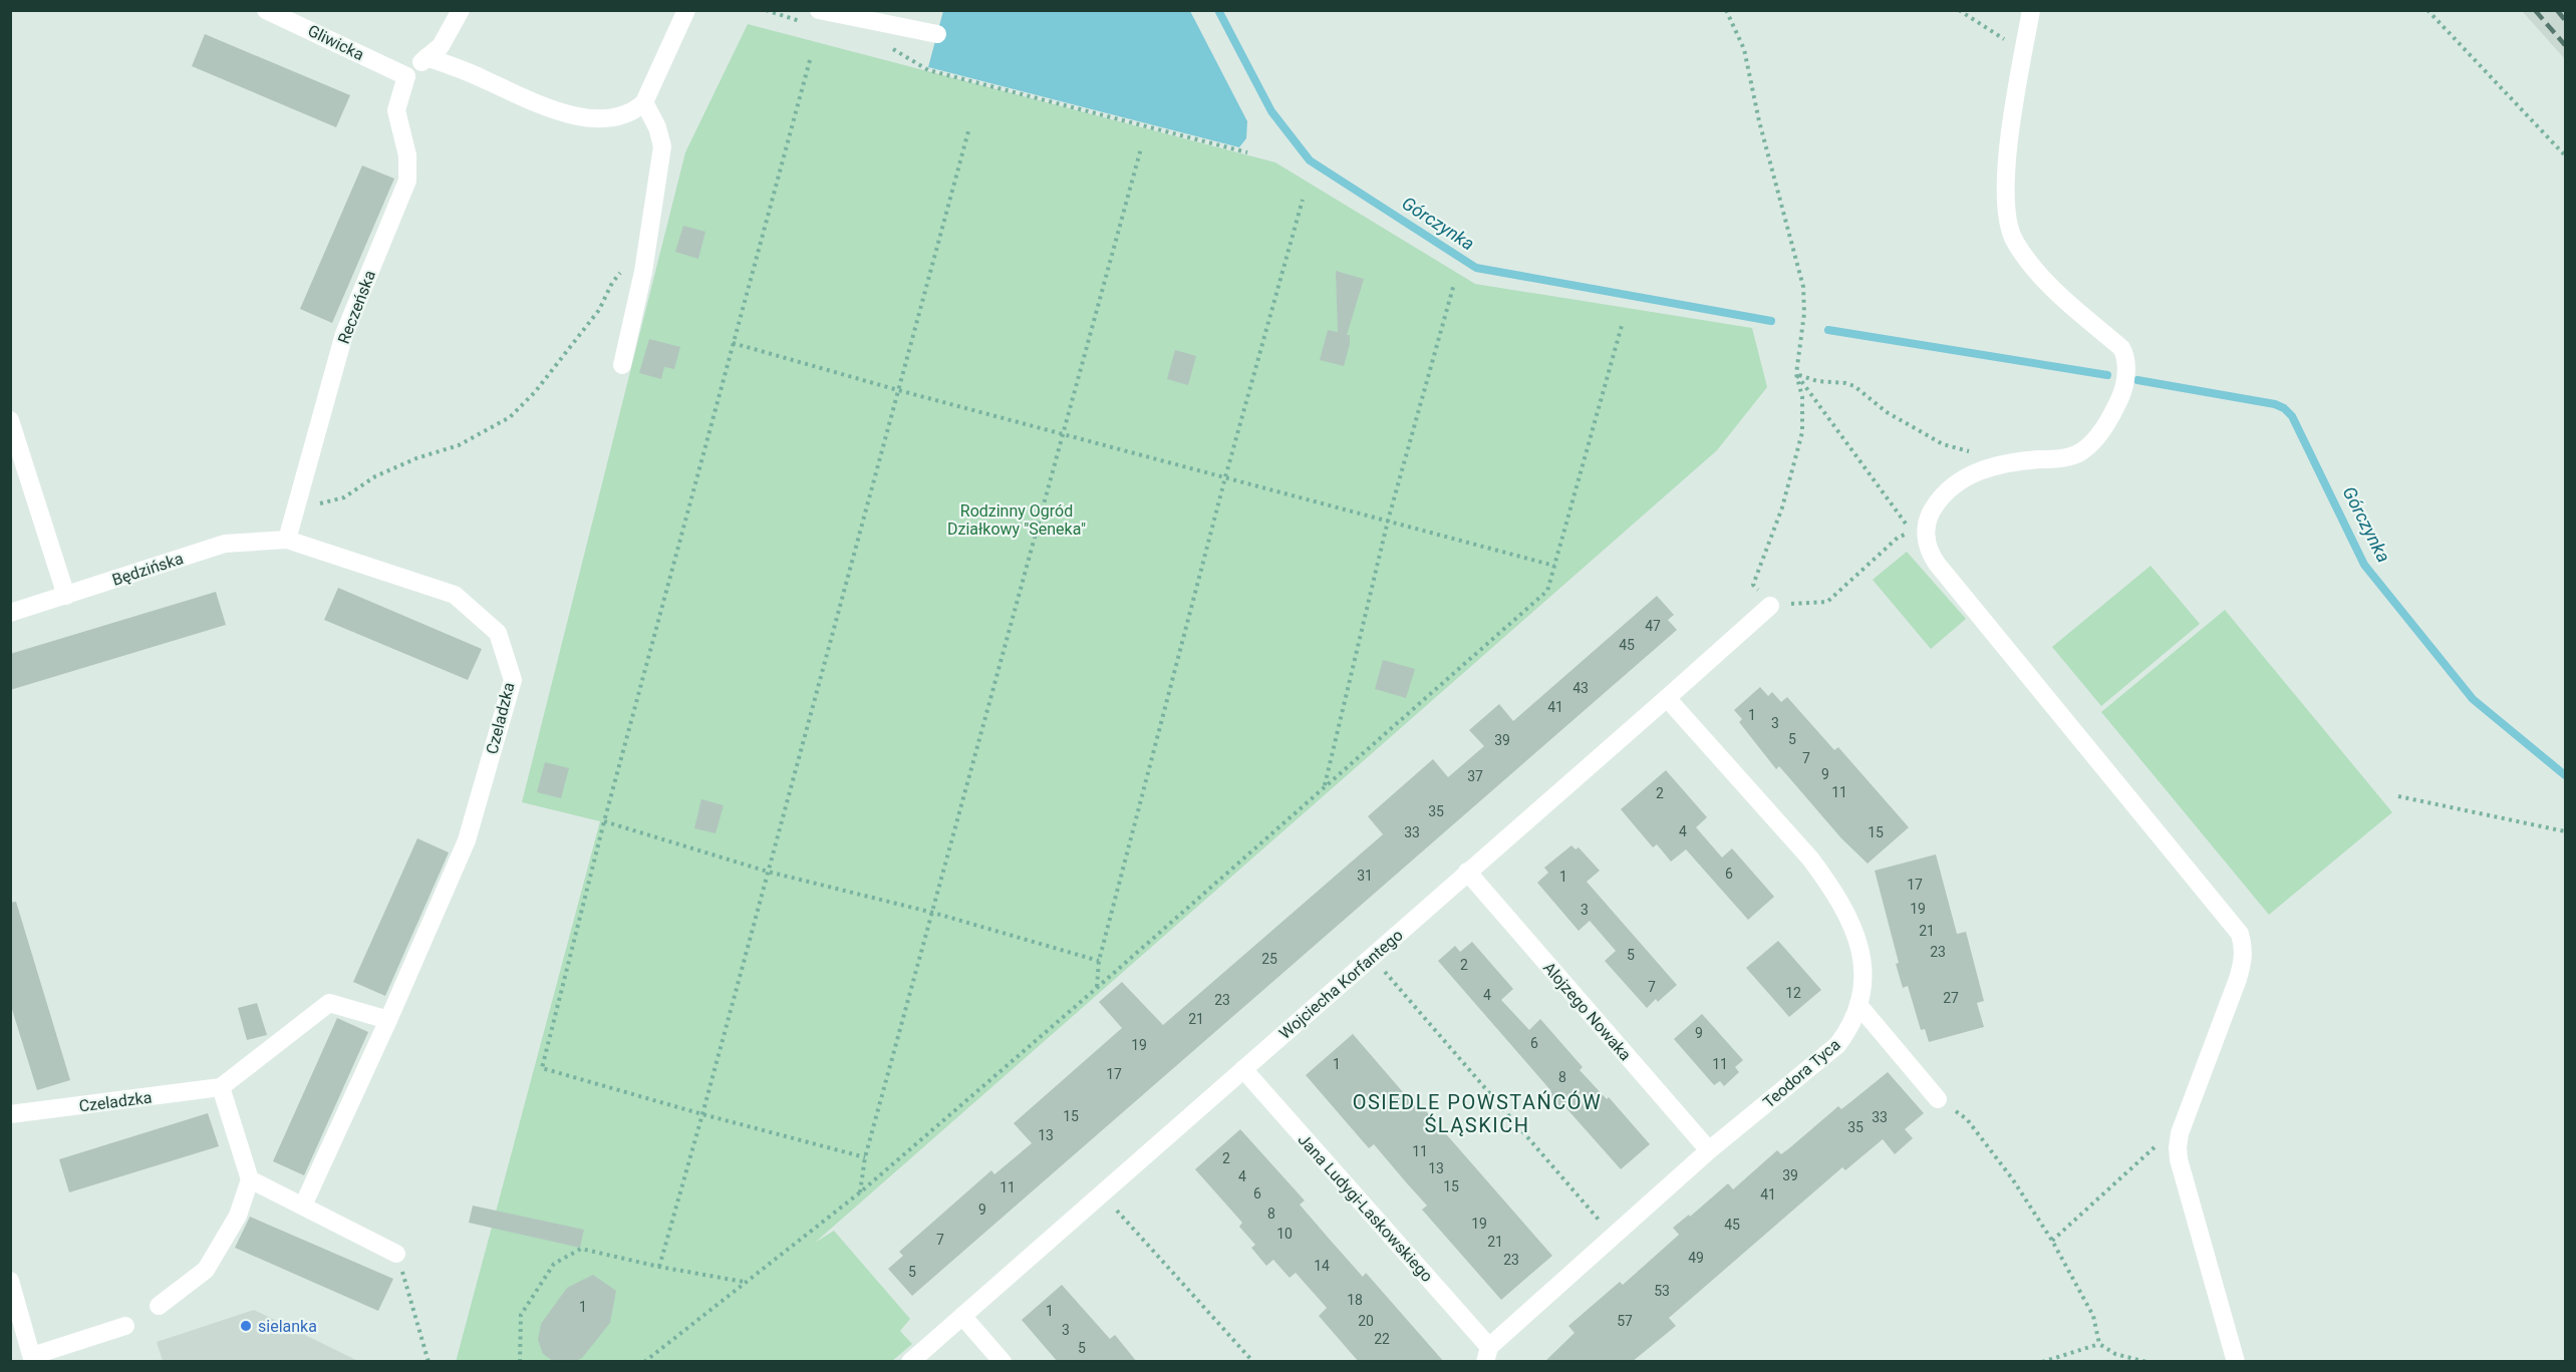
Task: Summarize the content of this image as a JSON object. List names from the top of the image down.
{
  "streets": {
    "street": [
      "Gliwicka",
      "Reczeńska",
      "Będzińska",
      "Czeladzka",
      "Wojciecha Korfantego",
      "Alojzego Nowaka",
      "Teodora Tyca",
      "Jana Ludygi-Laskowskiego"
    ]
  },
  "crossings": [
    ["Gliwicka", "Reczeńska"],
    ["Reczeńska", "Będzińska"],
    ["Reczeńska", "Czeladzka"],
    ["Będzińska", "Czeladzka"],
    ["Wojciecha Korfantego", "Alojzego Nowaka"],
    ["Wojciecha Korfantego", "Teodora Tyca"],
    ["Wojciecha Korfantego", "Jana Ludygi-Laskowskiego"],
    ["Alojzego Nowaka", "Teodora Tyca"],
    ["Teodora Tyca", "Jana Ludygi-Laskowskiego"]
  ],
  "districts": ["OSIEDLE POWSTAŃCÓW ŚLĄSKICH"],
  "water": ["Górczynka"],
  "parks": ["Rodzinny Ogród Działkowy \"Seneka\""],
  "places": ["sielanka"],
  "house_numbers": [
    "47",
    "45",
    "43",
    "41",
    "1",
    "3",
    "5",
    "39",
    "7",
    "9",
    "37",
    "11",
    "2",
    "35",
    "4",
    "33",
    "15",
    "6",
    "31",
    "1",
    "17",
    "19",
    "3",
    "21",
    "23",
    "5",
    "25",
    "2",
    "7",
    "12",
    "4",
    "27",
    "23",
    "21",
    "9",
    "6",
    "19",
    "1",
    "11",
    "17",
    "8",
    "15",
    "33",
    "35",
    "13",
    "11",
    "2",
    "13",
    "39",
    "4",
    "15",
    "11",
    "6",
    "41",
    "9",
    "8",
    "19",
    "45",
    "10",
    "7",
    "21",
    "49",
    "23",
    "14",
    "5",
    "53",
    "18",
    "1",
    "1",
    "20",
    "57",
    "3",
    "22",
    "5"
  ]
}
